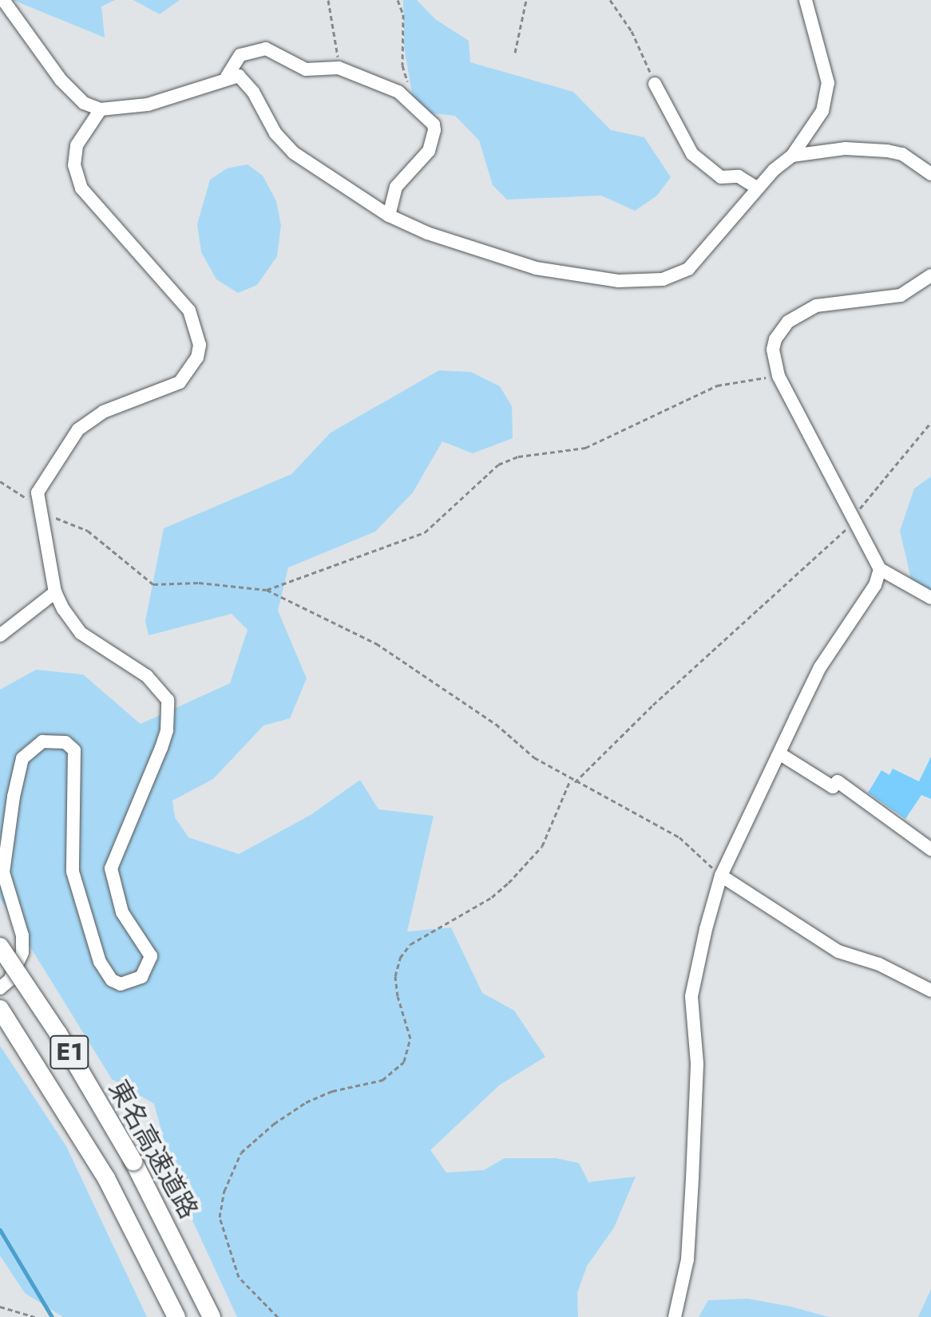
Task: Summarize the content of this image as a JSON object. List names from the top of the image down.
{
  "streets": {
    "highway": ["E1", "東名高速道路"]
  }
}
